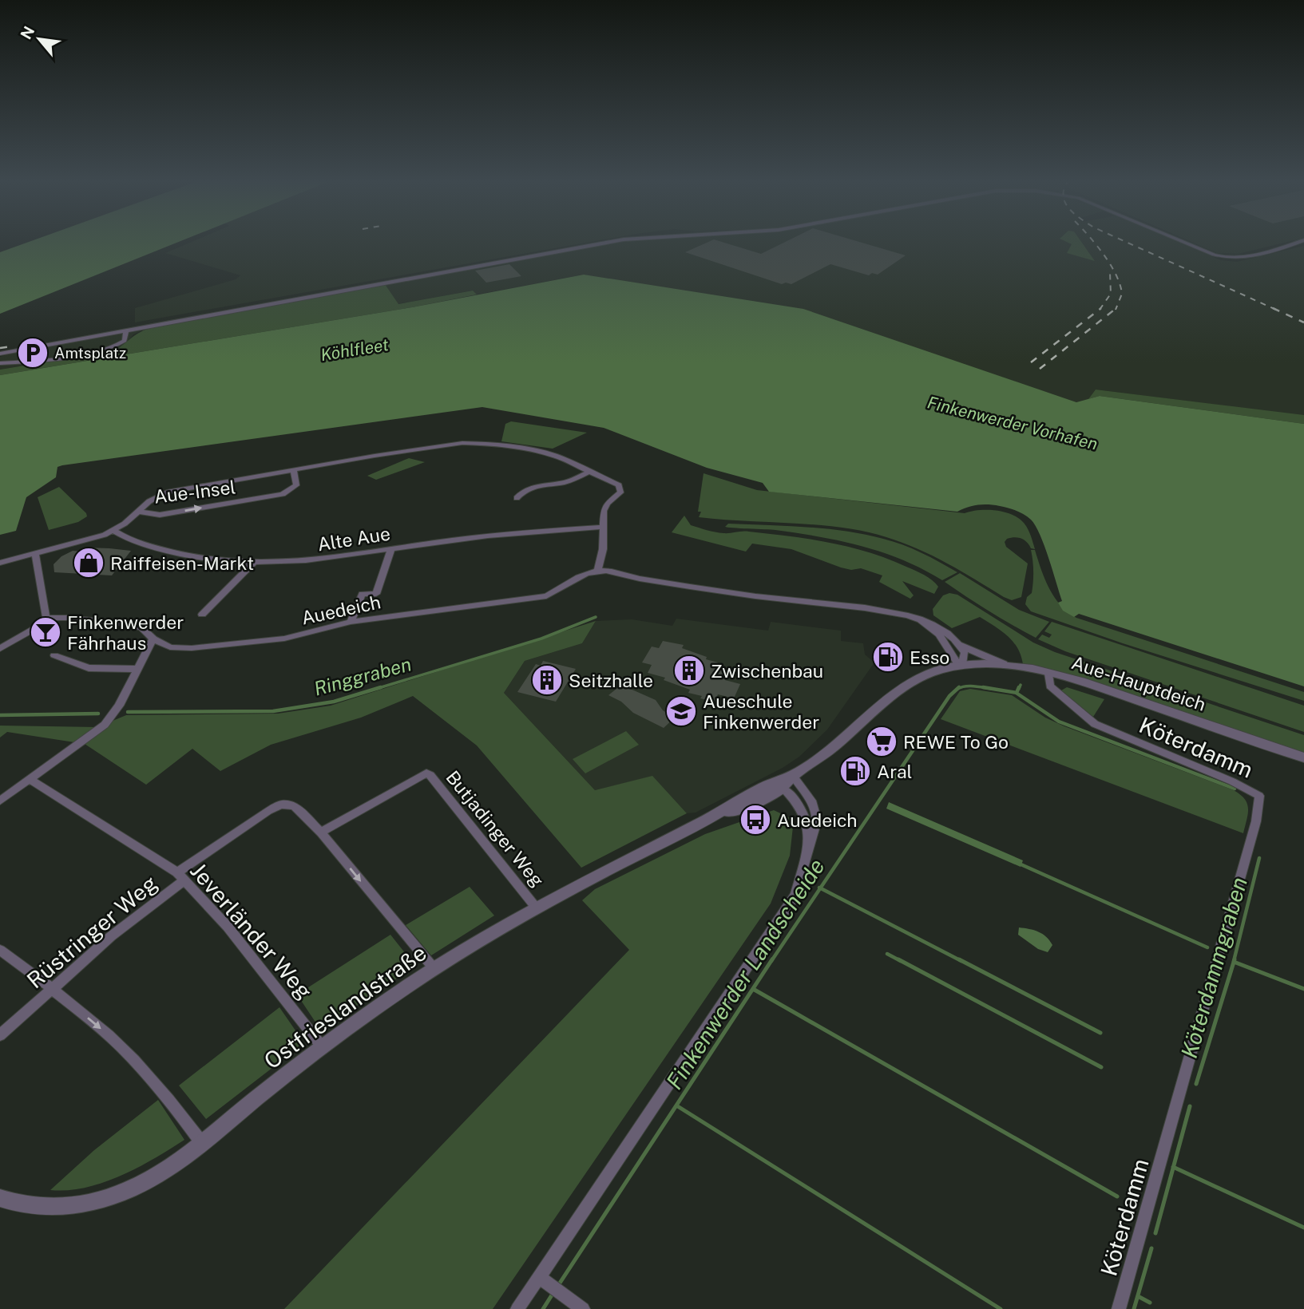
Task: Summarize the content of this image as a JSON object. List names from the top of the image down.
{
  "streets": {
    "street": [
      "Aue-Insel",
      "Alte Aue",
      "Auedeich",
      "Aue-Hauptdeich",
      "Köterdamm",
      "Butjadinger Weg",
      "Jeverländer Weg",
      "Rüstringer Weg",
      "Ostfrieslandstraße"
    ]
  },
  "crossings": [
    ["Aue-Hauptdeich", "Köterdamm"],
    ["Aue-Hauptdeich", "Ostfrieslandstraße"],
    ["Butjadinger Weg", "Rüstringer Weg"],
    ["Butjadinger Weg", "Ostfrieslandstraße"],
    ["Jeverländer Weg", "Rüstringer Weg"],
    ["Jeverländer Weg", "Ostfrieslandstraße"]
  ],
  "water": [
    "Köhlfleet",
    "Finkenwerder Vorhafen",
    "Ringgraben",
    "Köterdammgraben",
    "Finkenwerder Landscheide"
  ],
  "places": {
    "parking": ["Amtsplatz"],
    "shop": ["Raiffeisen-Markt"],
    "bar": ["Finkenwerder Fährhaus"],
    "fuel station": ["Esso", "Aral"],
    "building": ["Zwischenbau", "Seitzhalle"],
    "school or university": ["Aueschule Finkenwerder"],
    "supermarket": ["REWE To Go"],
    "bus stop": ["Auedeich"]
  },
  "north": "top left"
}
